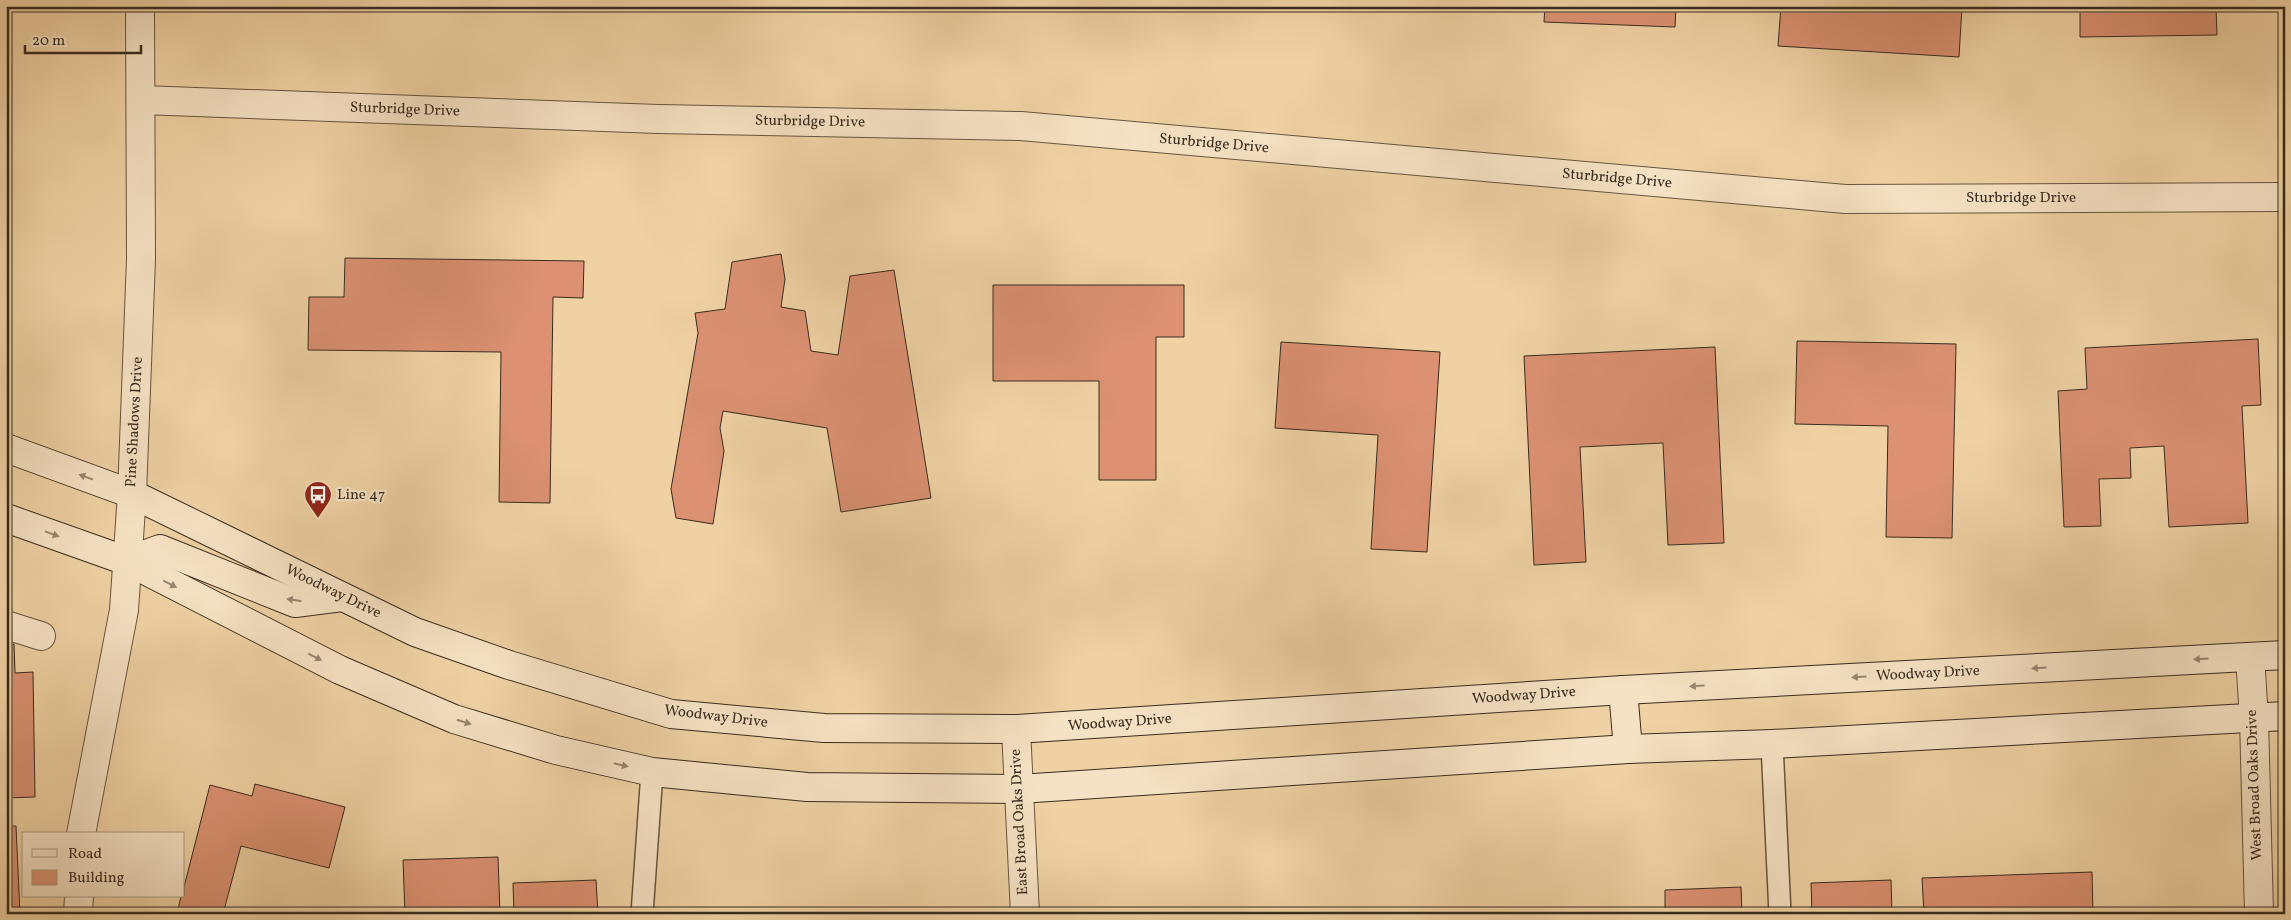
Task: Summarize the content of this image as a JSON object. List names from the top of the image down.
{
  "streets": {
    "main road": [
      "Sturbridge Drive",
      "Pine Shadows Drive",
      "Woodway Drive",
      "West Broad Oaks Drive",
      "East Broad Oaks Drive"
    ]
  },
  "crossings": [
    ["Sturbridge Drive", "Pine Shadows Drive"],
    ["Pine Shadows Drive", "Woodway Drive"],
    ["Woodway Drive", "West Broad Oaks Drive"],
    ["Woodway Drive", "East Broad Oaks Drive"]
  ],
  "places": {
    "bus stop": ["Line 47"]
  },
  "legend": ["Road", "Building"],
  "scale_bar": "20 m"
}
